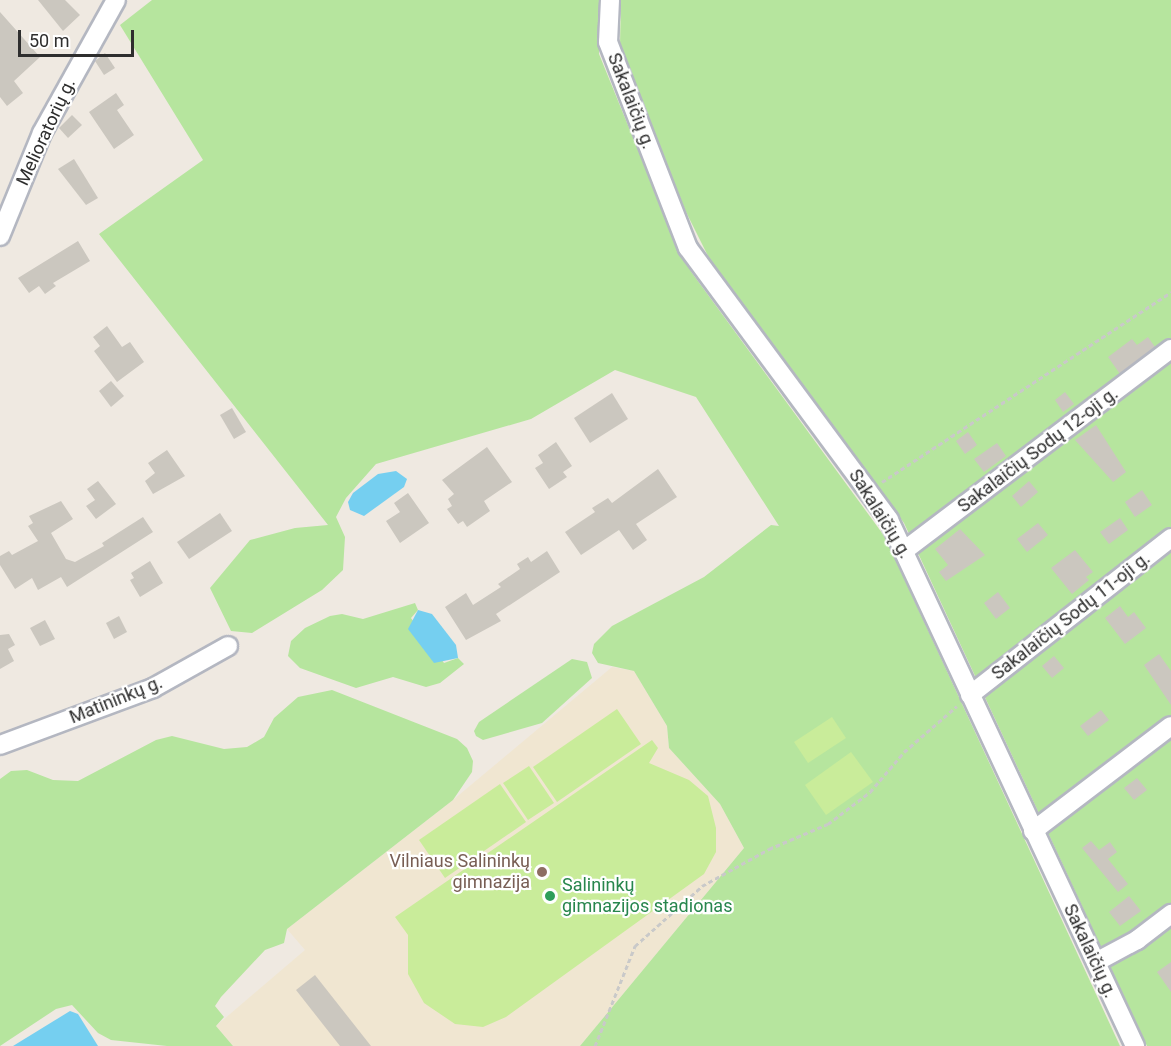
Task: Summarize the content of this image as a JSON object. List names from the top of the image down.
{
  "streets": {
    "street": [
      "Sakalaičių g.",
      "Melioratorių g.",
      "Sakalaičių Sodų 12-oji g.",
      "Sakalaičių Sodų 11-oji g.",
      "Matininkų g."
    ]
  },
  "crossings": [
    ["Sakalaičių g.", "Sakalaičių Sodų 12-oji g."],
    ["Sakalaičių g.", "Sakalaičių Sodų 11-oji g."]
  ],
  "places": ["Vilniaus Salininkų gimnazija", "Salininkų gimnazijos stadionas"],
  "scale_bar": "50 m"
}
